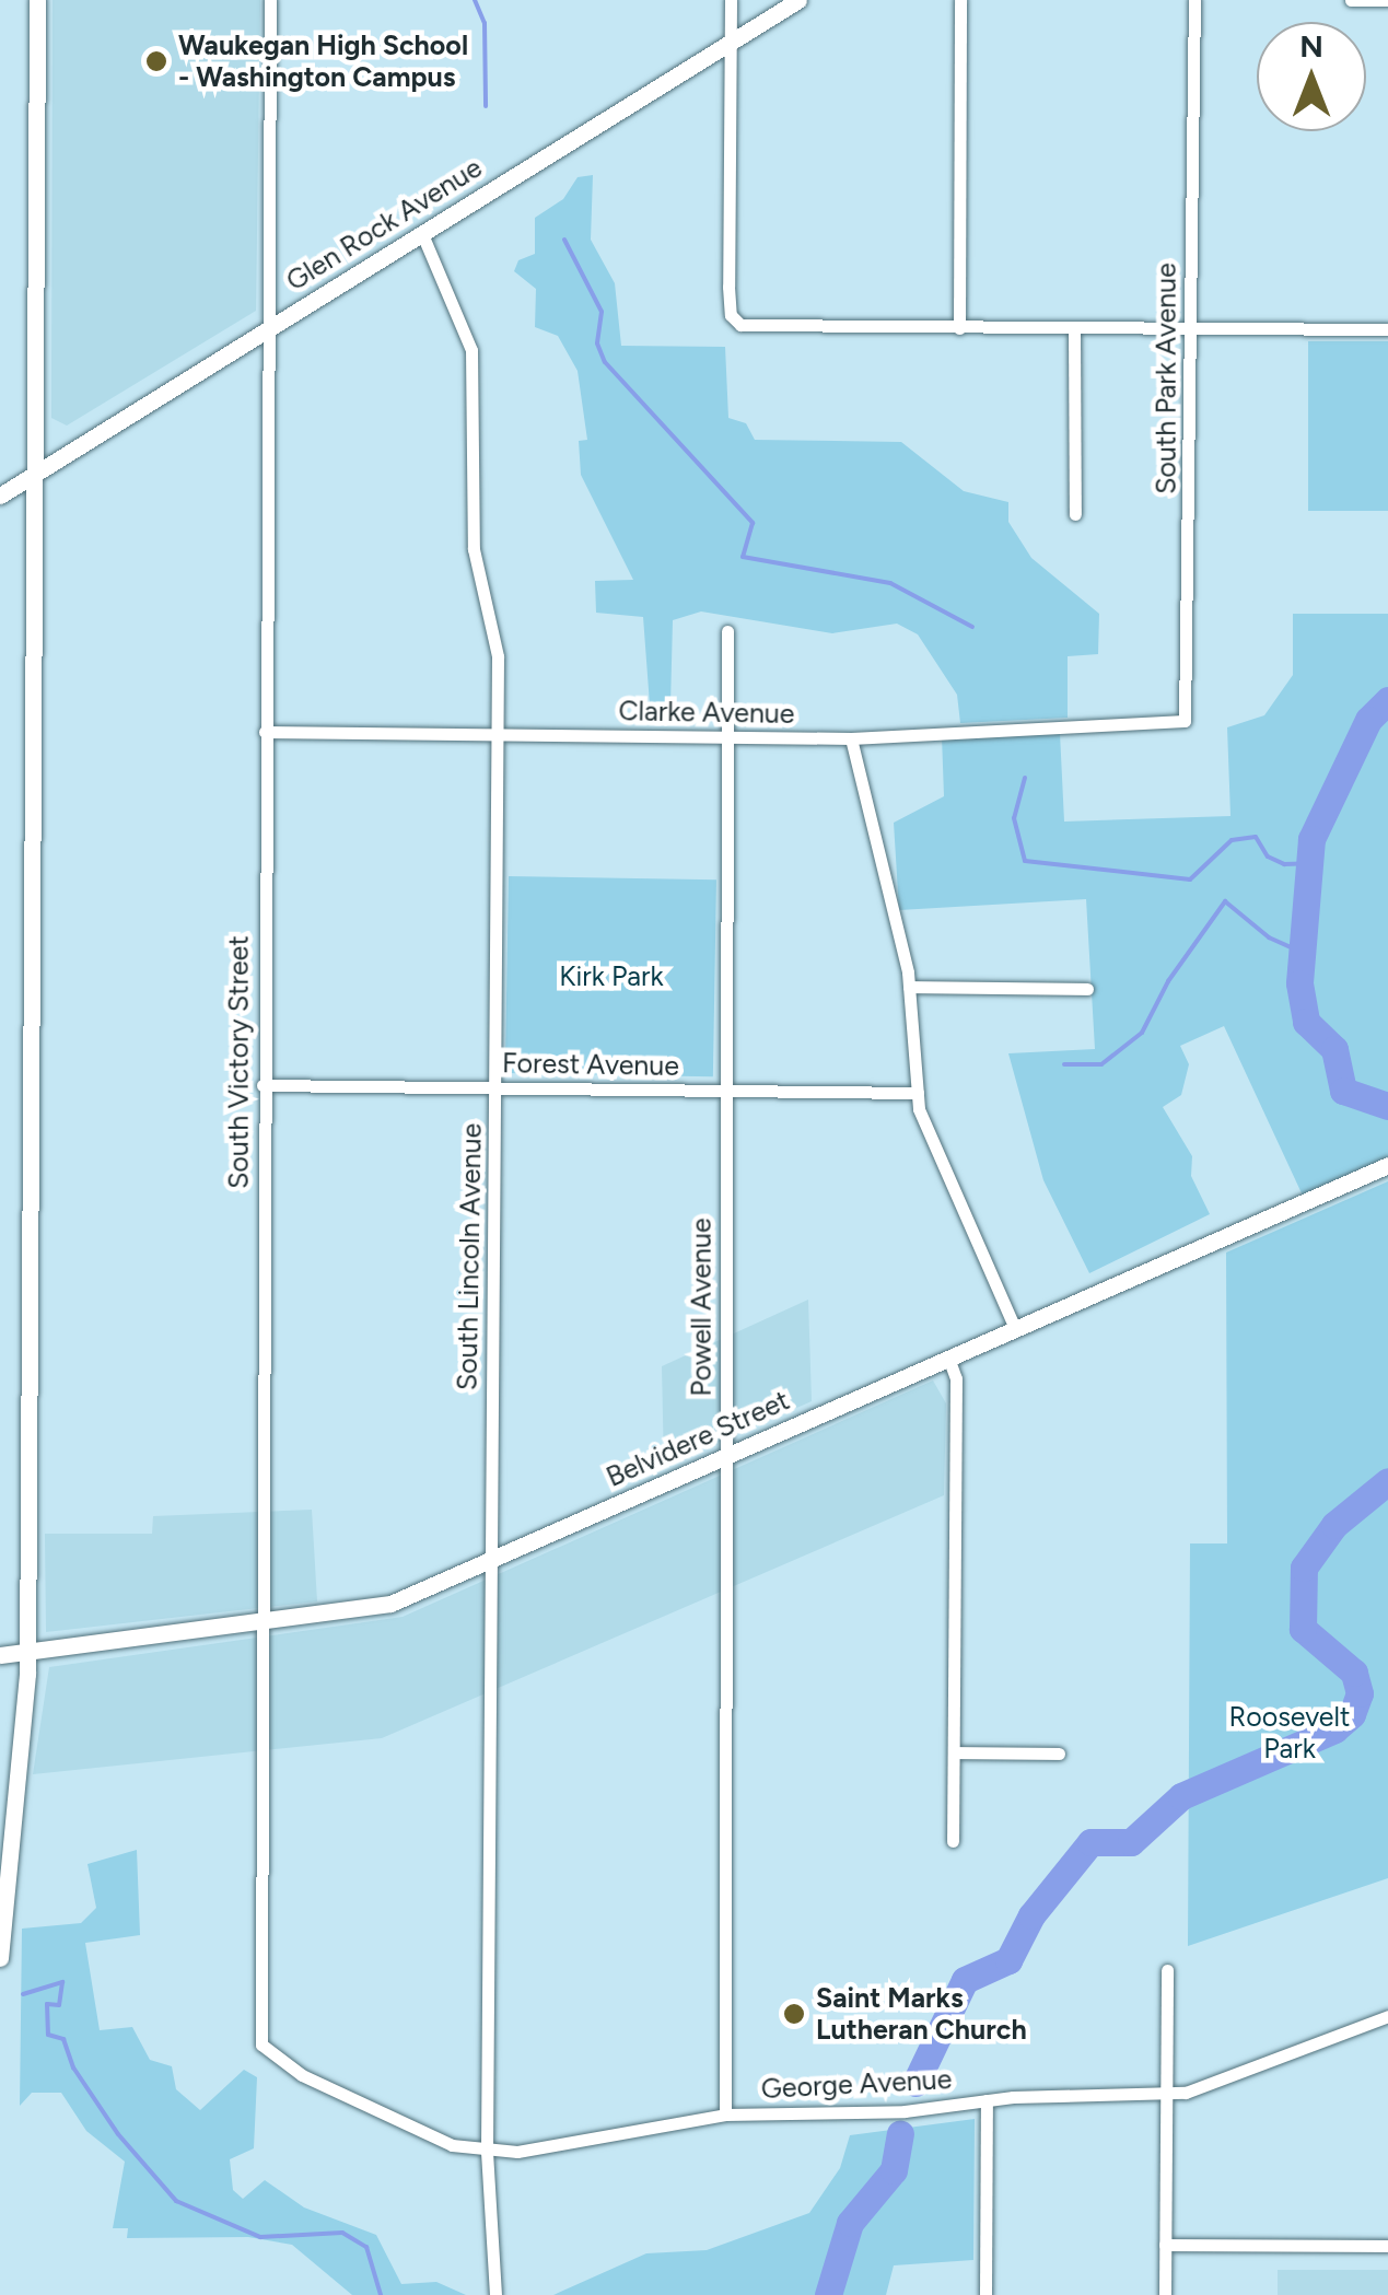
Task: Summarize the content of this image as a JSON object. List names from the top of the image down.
{
  "streets": {
    "street": [
      "Glen Rock Avenue",
      "South Park Avenue",
      "Clarke Avenue",
      "South Victory Street",
      "Forest Avenue",
      "South Lincoln Avenue",
      "Powell Avenue",
      "Belvidere Street",
      "George Avenue"
    ]
  },
  "crossings": [
    ["Glen Rock Avenue", "South Victory Street"],
    ["Glen Rock Avenue", "South Lincoln Avenue"],
    ["South Park Avenue", "Clarke Avenue"],
    ["Clarke Avenue", "South Victory Street"],
    ["Clarke Avenue", "South Lincoln Avenue"],
    ["Clarke Avenue", "Powell Avenue"],
    ["South Victory Street", "Forest Avenue"],
    ["South Victory Street", "Belvidere Street"],
    ["South Victory Street", "George Avenue"],
    ["Forest Avenue", "South Lincoln Avenue"],
    ["Forest Avenue", "Powell Avenue"],
    ["South Lincoln Avenue", "Belvidere Street"],
    ["South Lincoln Avenue", "George Avenue"],
    ["Powell Avenue", "Belvidere Street"],
    ["Powell Avenue", "George Avenue"]
  ],
  "parks": ["Kirk Park", "Roosevelt Park"],
  "places": ["Waukegan High School - Washington Campus", "Saint Marks Lutheran Church"],
  "north": "top"
}
